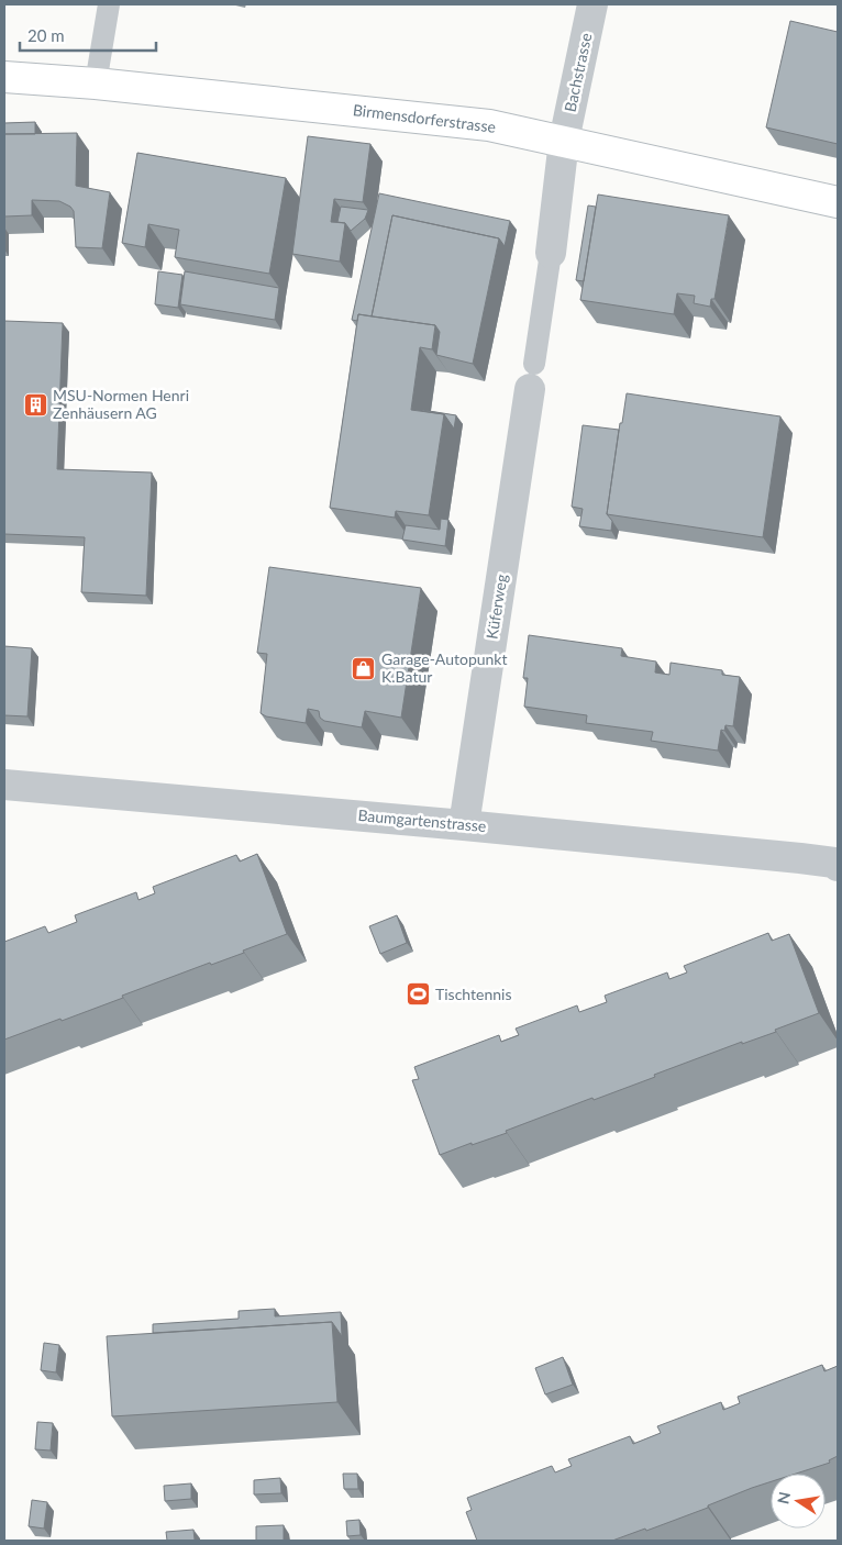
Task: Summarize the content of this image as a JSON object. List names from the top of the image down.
{
  "streets": {
    "main road": ["Birmensdorferstrasse"],
    "street": ["Bachstrasse", "Küferweg", "Baumgartenstrasse"]
  },
  "crossings": [
    ["Bachstrasse", "Birmensdorferstrasse"],
    ["Bachstrasse", "Küferweg"],
    ["Birmensdorferstrasse", "Küferweg"],
    ["Küferweg", "Baumgartenstrasse"]
  ],
  "places": {
    "building": ["MSU-Normen Henri Zenhäusern AG"],
    "shop": ["Garage-Autopunkt K.Batur"],
    "sports": ["Tischtennis"]
  },
  "scale_bar": "20 m",
  "north": "left"
}
